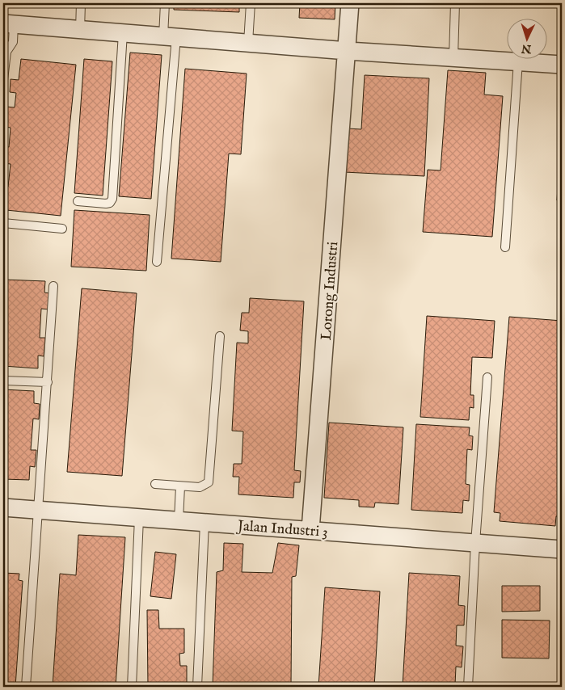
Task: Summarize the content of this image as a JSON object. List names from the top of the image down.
{
  "streets": {
    "street": ["Lorong Industri", "Jalan Industri 3"]
  },
  "crossings": [
    ["Lorong Industri", "Jalan Industri 3"]
  ],
  "north": "bottom"
}
